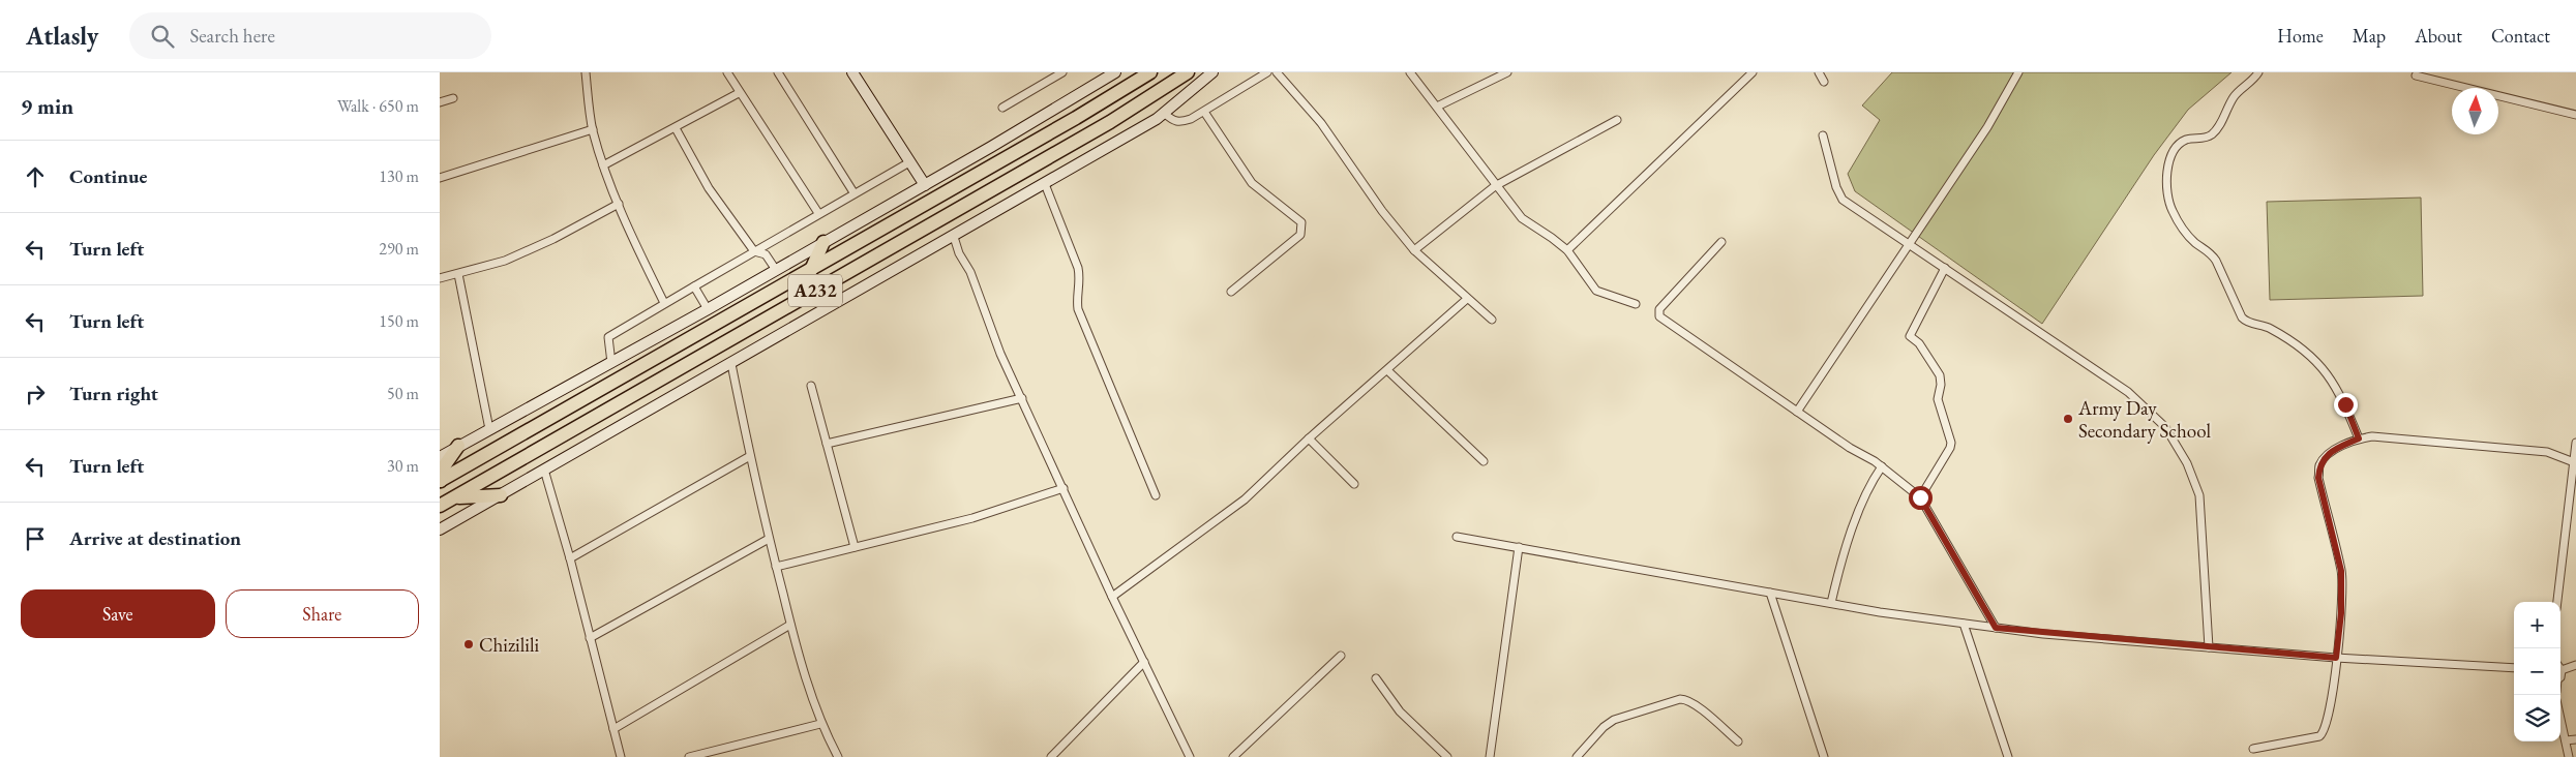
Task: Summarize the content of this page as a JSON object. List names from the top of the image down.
{
  "streets": {
    "highway": ["A232"]
  },
  "places": ["Army Day Secondary School", "Chizilili"],
  "north": "top",
  "page": {
    "header": "Atlasly",
    "search": "Search here",
    "nav": [
      "Home",
      "Map",
      "About",
      "Contact"
    ],
    "heading": ["9 min", "Walk · 650 m"],
    "list": [
      ["Continue", "130 m"],
      ["Turn left", "290 m"],
      ["Turn left", "150 m"],
      ["Turn right", "50 m"],
      ["Turn left", "30 m"],
      "Arrive at destination"
    ],
    "buttons": ["Save", "Share"],
    "map_buttons": ["+", "−"]
  }
}
